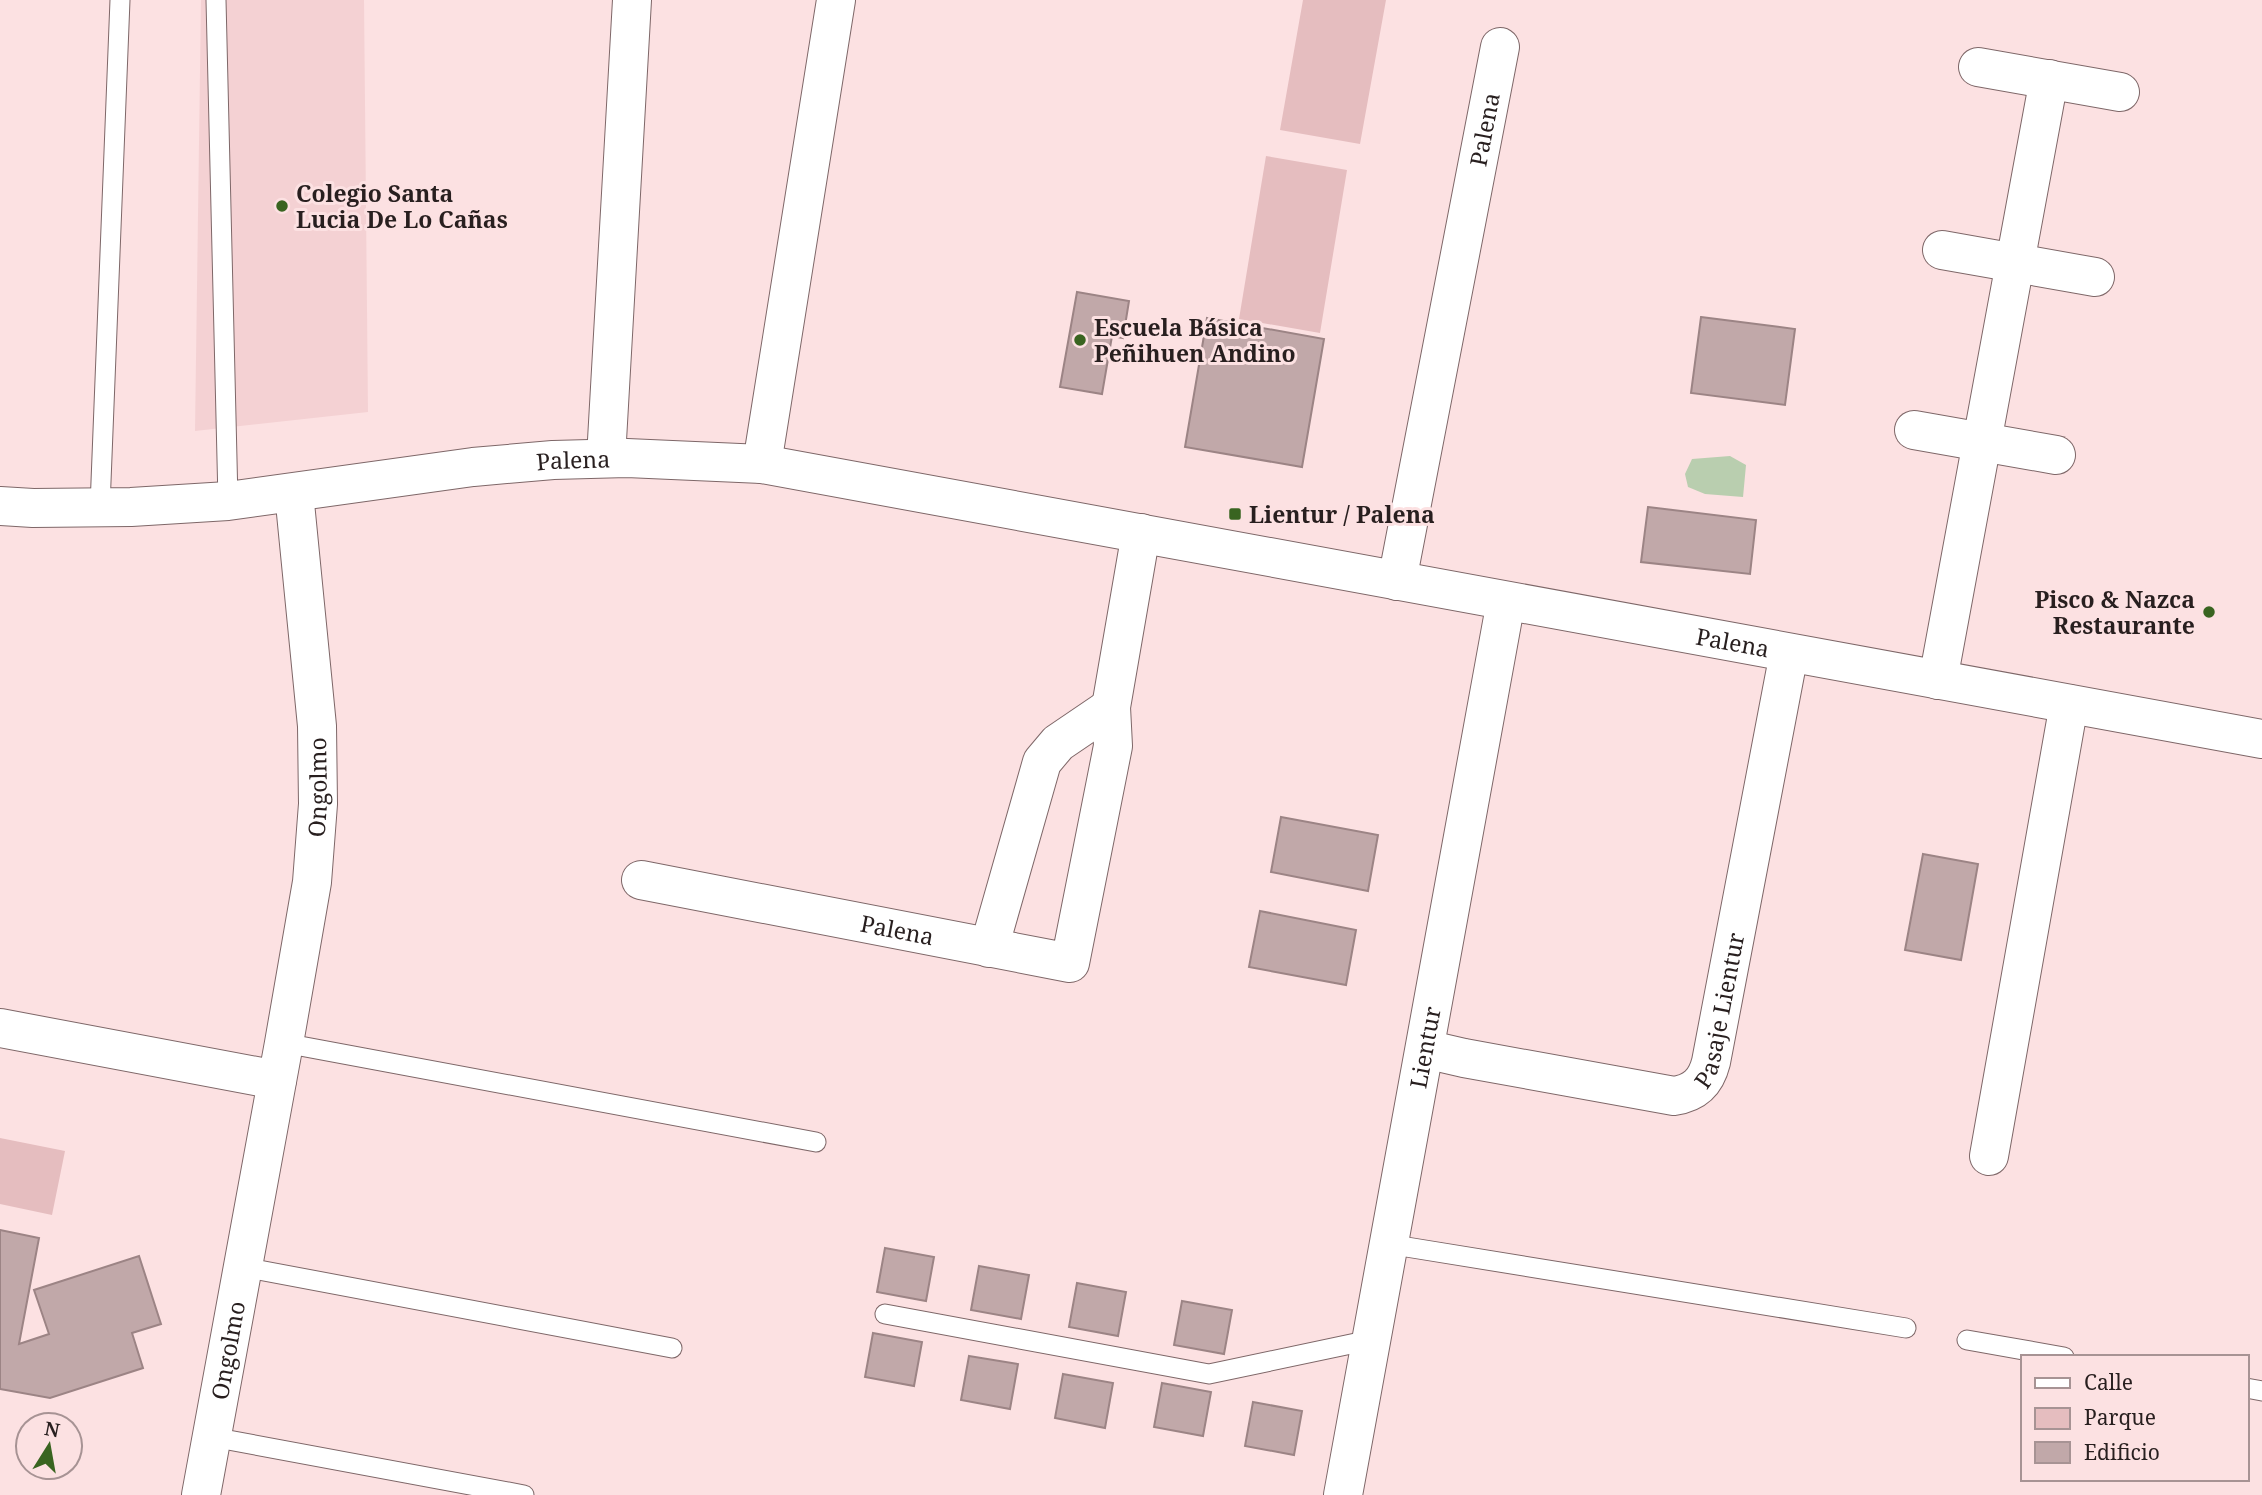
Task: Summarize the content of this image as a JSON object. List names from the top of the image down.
{
  "streets": {
    "street": [
      "Palena",
      "Ongolmo",
      "Pasaje Lientur",
      "Lientur"
    ]
  },
  "crossings": [
    ["Palena", "Ongolmo"],
    ["Palena", "Pasaje Lientur"],
    ["Palena", "Lientur"],
    ["Pasaje Lientur", "Lientur"]
  ],
  "places": {
    "other": ["Colegio Santa Lucia De Lo Cañas", "Escuela Básica Peñihuen Andino", "Pisco & Nazca Restaurante"],
    "transit": ["Lientur / Palena"]
  },
  "legend": ["Calle", "Parque", "Edificio"],
  "north": "top"
}
